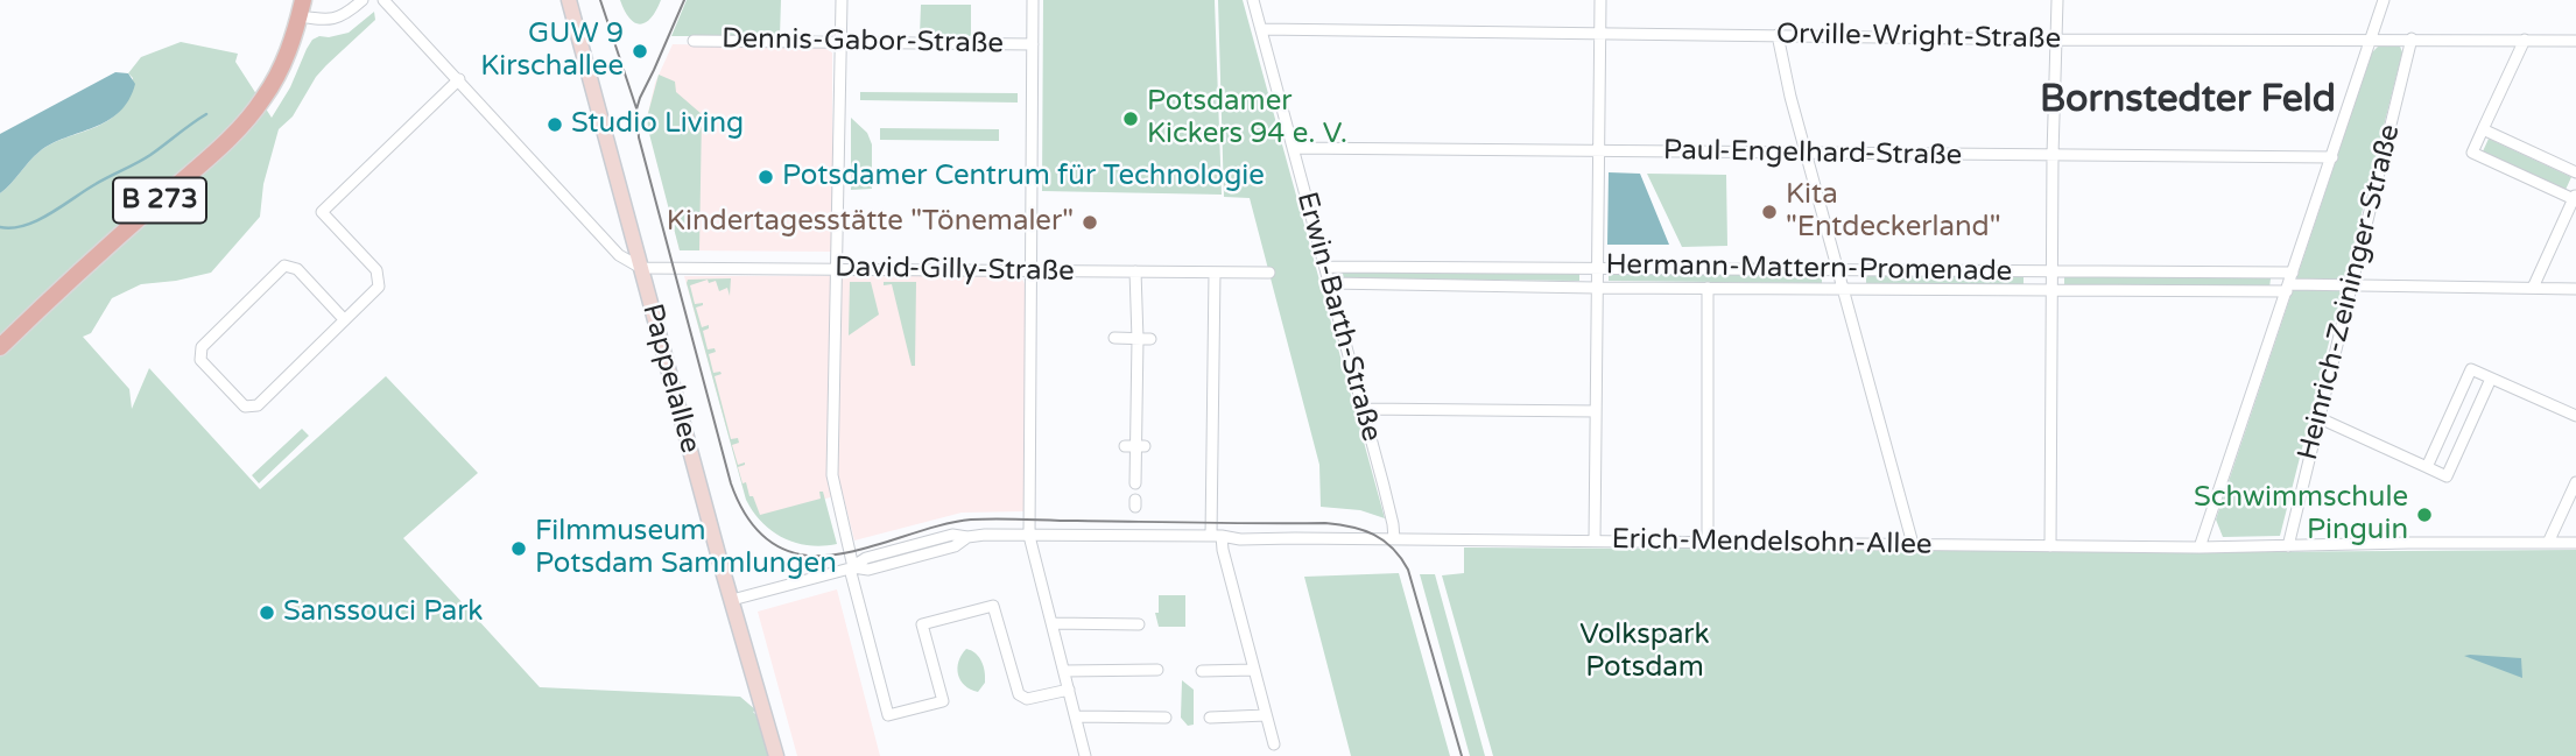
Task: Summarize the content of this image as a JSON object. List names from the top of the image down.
{
  "streets": {
    "main road": ["B 273"],
    "street": [
      "Orville-Wright-Straße",
      "Dennis-Gabor-Straße",
      "Paul-Engelhard-Straße",
      "Hermann-Mattern-Promenade",
      "David-Gilly-Straße",
      "Heinrich-Zeininger-Straße",
      "Erwin-Barth-Straße",
      "Pappelallee",
      "Erich-Mendelsohn-Allee"
    ]
  },
  "crossings": [
    ["Orville-Wright-Straße", "Heinrich-Zeininger-Straße"],
    ["Orville-Wright-Straße", "Erwin-Barth-Straße"],
    ["Paul-Engelhard-Straße", "Erwin-Barth-Straße"],
    ["Hermann-Mattern-Promenade", "Heinrich-Zeininger-Straße"],
    ["Hermann-Mattern-Promenade", "Erwin-Barth-Straße"],
    ["David-Gilly-Straße", "Pappelallee"],
    ["Heinrich-Zeininger-Straße", "Erich-Mendelsohn-Allee"],
    ["Erwin-Barth-Straße", "Erich-Mendelsohn-Allee"],
    ["Pappelallee", "Erich-Mendelsohn-Allee"]
  ],
  "districts": ["Bornstedter Feld"],
  "parks": ["Volkspark Potsdam"],
  "places": [
    "GUW 9 Kirschallee",
    "Potsdamer Kickers 94 e. V.",
    "Studio Living",
    "Potsdamer Centrum für Technologie",
    "Kita \"Entdeckerland\"",
    "Kindertagesstätte \"Tönemaler\"",
    "Schwimmschule Pinguin",
    "Filmmuseum Potsdam Sammlungen",
    "Sanssouci Park"
  ]
}
